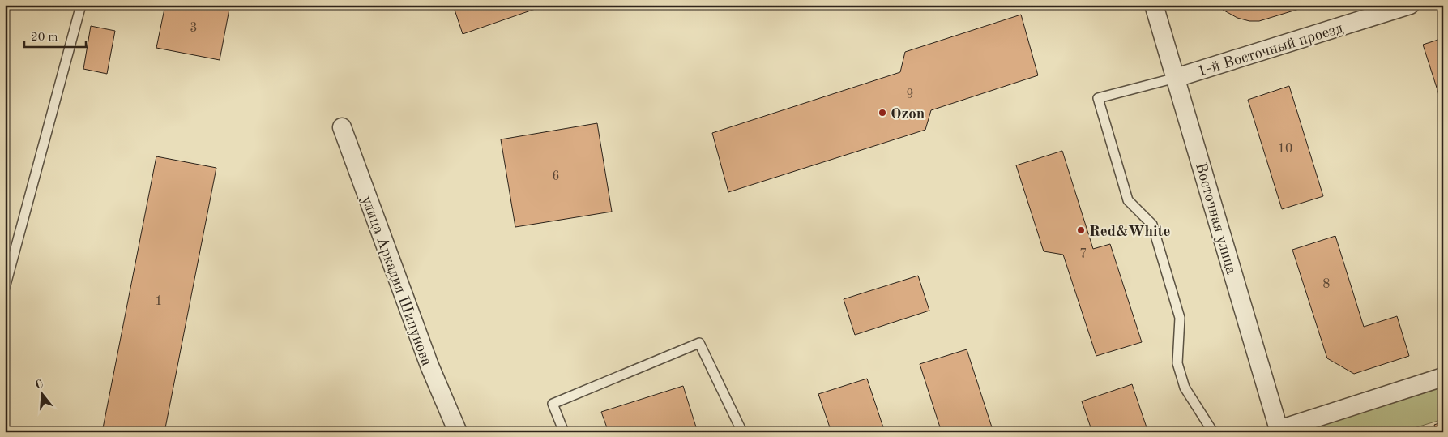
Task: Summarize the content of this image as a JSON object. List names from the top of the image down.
{
  "streets": {
    "street": ["1-й Восточный проезд", "Восточная улица", "улица Аркадия Шипунова"]
  },
  "crossings": [
    ["1-й Восточный проезд", "Восточная улица"]
  ],
  "places": ["Ozon", "Red&White"],
  "house_numbers": [
    "3",
    "9",
    "10",
    "6",
    "7",
    "8",
    "1"
  ],
  "scale_bar": "20 m",
  "north": "top"
}
